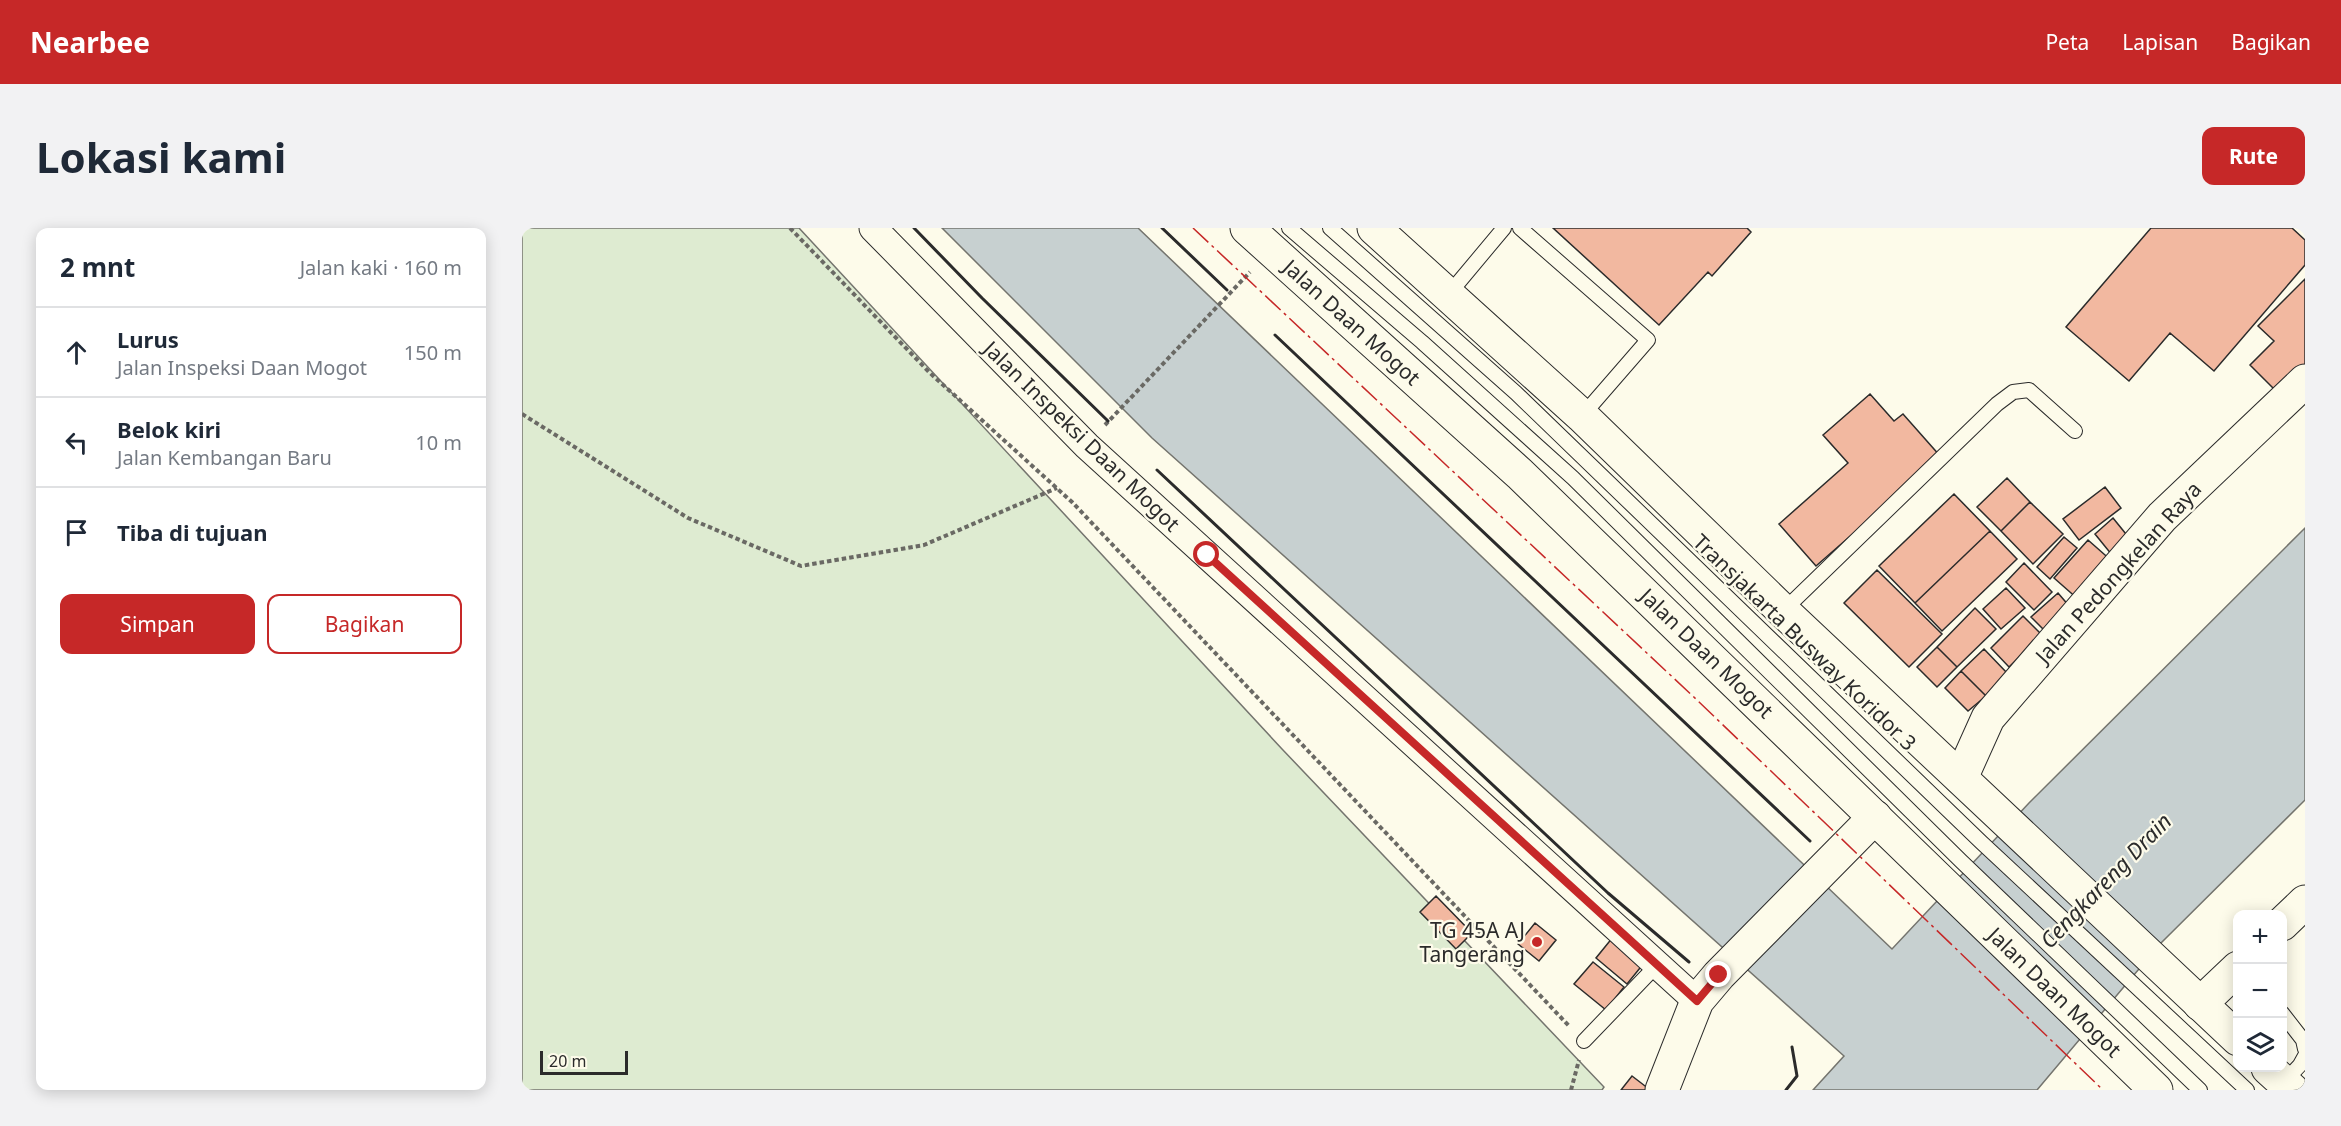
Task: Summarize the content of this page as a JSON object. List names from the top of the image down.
{
  "streets": {
    "main road": ["Jalan Daan Mogot", "Jalan Pedongkelan Raya"],
    "street": ["Jalan Inspeksi Daan Mogot"],
    "lane": ["Transjakarta Busway Koridor 3"]
  },
  "crossings": [
    ["Jalan Daan Mogot", "Transjakarta Busway Koridor 3"]
  ],
  "water": ["Cengkareng Drain"],
  "places": ["TG 45A AJ Tangerang"],
  "scale_bar": "20 m",
  "page": {
    "header": "Nearbee",
    "nav": ["Peta", "Lapisan", "Bagikan"],
    "buttons": [
      "Rute",
      ["Simpan", "Bagikan"]
    ],
    "title": "Lokasi kami",
    "heading": ["2 mnt", "Jalan kaki · 160 m"],
    "list": [
      ["Lurus", "Jalan Inspeksi Daan Mogot", "150 m"],
      ["Belok kiri", "Jalan Kembangan Baru", "10 m"],
      "Tiba di tujuan"
    ],
    "map_buttons": ["+", "−"],
    "scale": "20 m"
  }
}
